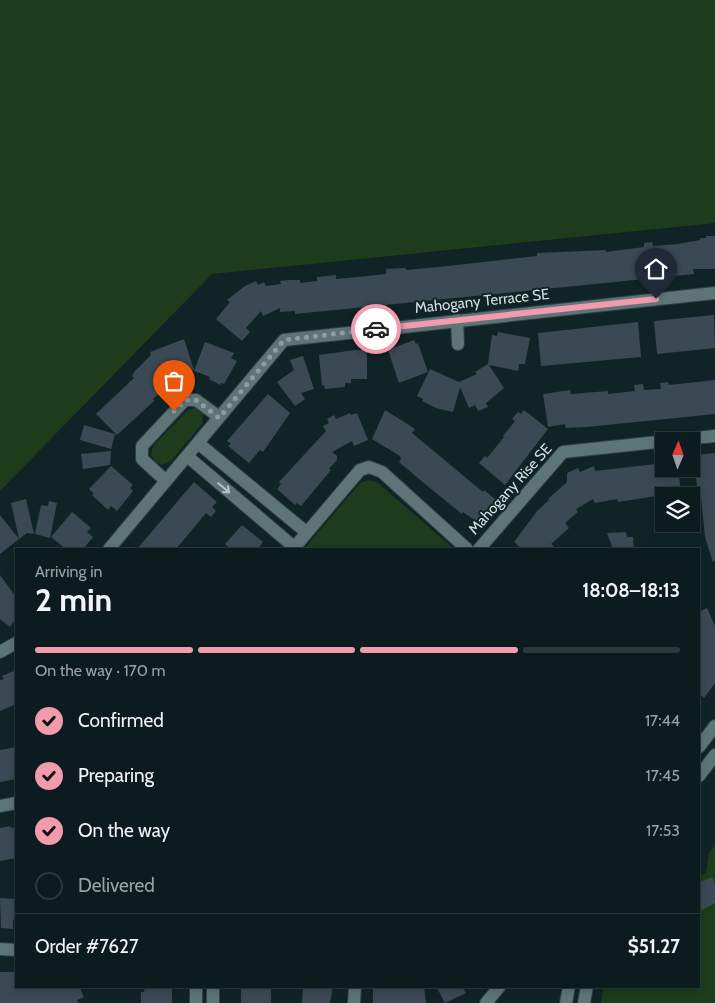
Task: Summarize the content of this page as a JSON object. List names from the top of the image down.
{
  "streets": {
    "street": ["Mahogany Terrace SE", "Mahogany Rise SE"]
  },
  "north": "top",
  "page": {
    "heading": ["2 min", "Arriving in", "18:08–18:13"],
    "panel": ["Order #7627", "$51.27"],
    "bar": "On the way · 170 m",
    "list": [
      ["Confirmed", "17:44"],
      ["Preparing", "17:45"],
      ["On the way", "17:53"],
      "Delivered"
    ]
  }
}
